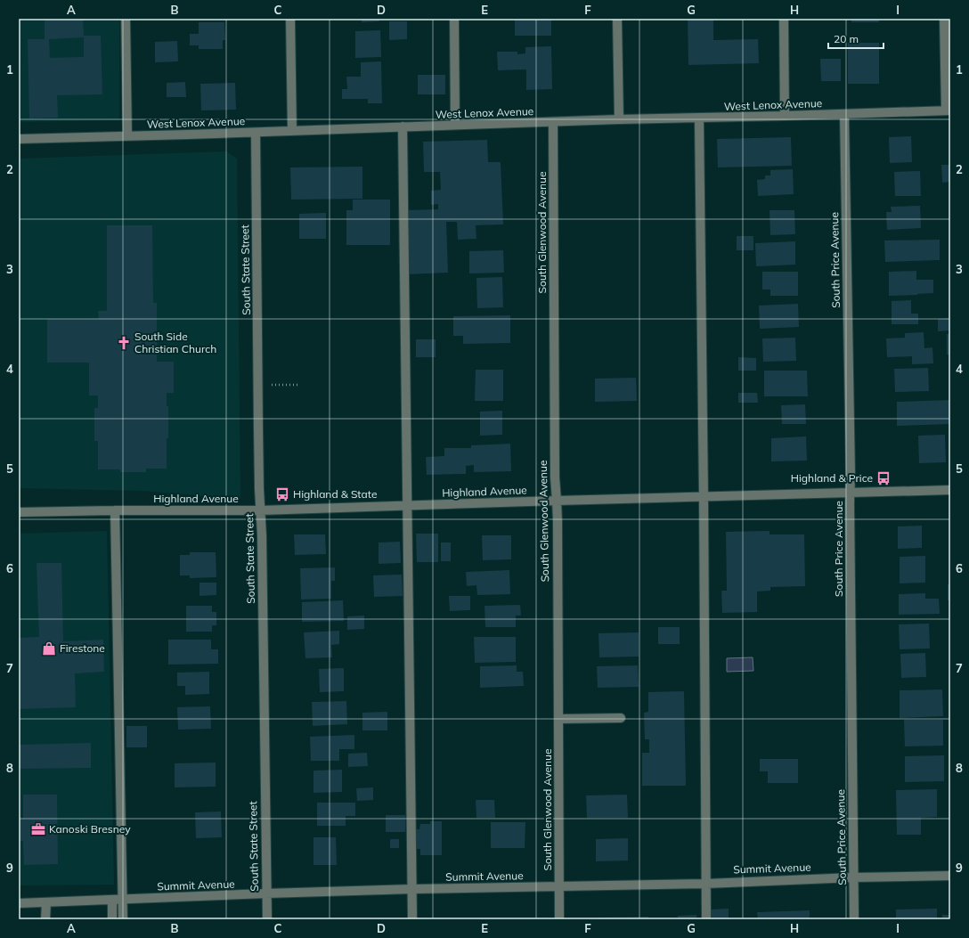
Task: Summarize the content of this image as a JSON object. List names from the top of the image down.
{
  "streets": {
    "street": [
      "West Lenox Avenue",
      "South Glenwood Avenue",
      "South Price Avenue",
      "South State Street",
      "Highland Avenue",
      "Summit Avenue"
    ]
  },
  "crossings": [
    ["West Lenox Avenue", "South Glenwood Avenue"],
    ["West Lenox Avenue", "South Price Avenue"],
    ["West Lenox Avenue", "South State Street"],
    ["South Glenwood Avenue", "Highland Avenue"],
    ["South Glenwood Avenue", "Summit Avenue"],
    ["South Price Avenue", "Highland Avenue"],
    ["South Price Avenue", "Summit Avenue"],
    ["South State Street", "Highland Avenue"],
    ["South State Street", "Summit Avenue"]
  ],
  "places": {
    "church": ["South Side Christian Church"],
    "bus stop": ["Highland & Price", "Highland & State"],
    "shop": ["Firestone"],
    "office": ["Kanoski Bresney"]
  },
  "scale_bar": "20 m",
  "grid": {
    "columns": [
      "A",
      "B",
      "C",
      "D",
      "E",
      "F",
      "G",
      "H",
      "I"
    ],
    "rows": [
      "1",
      "2",
      "3",
      "4",
      "5",
      "6",
      "7",
      "8",
      "9"
    ]
  }
}
